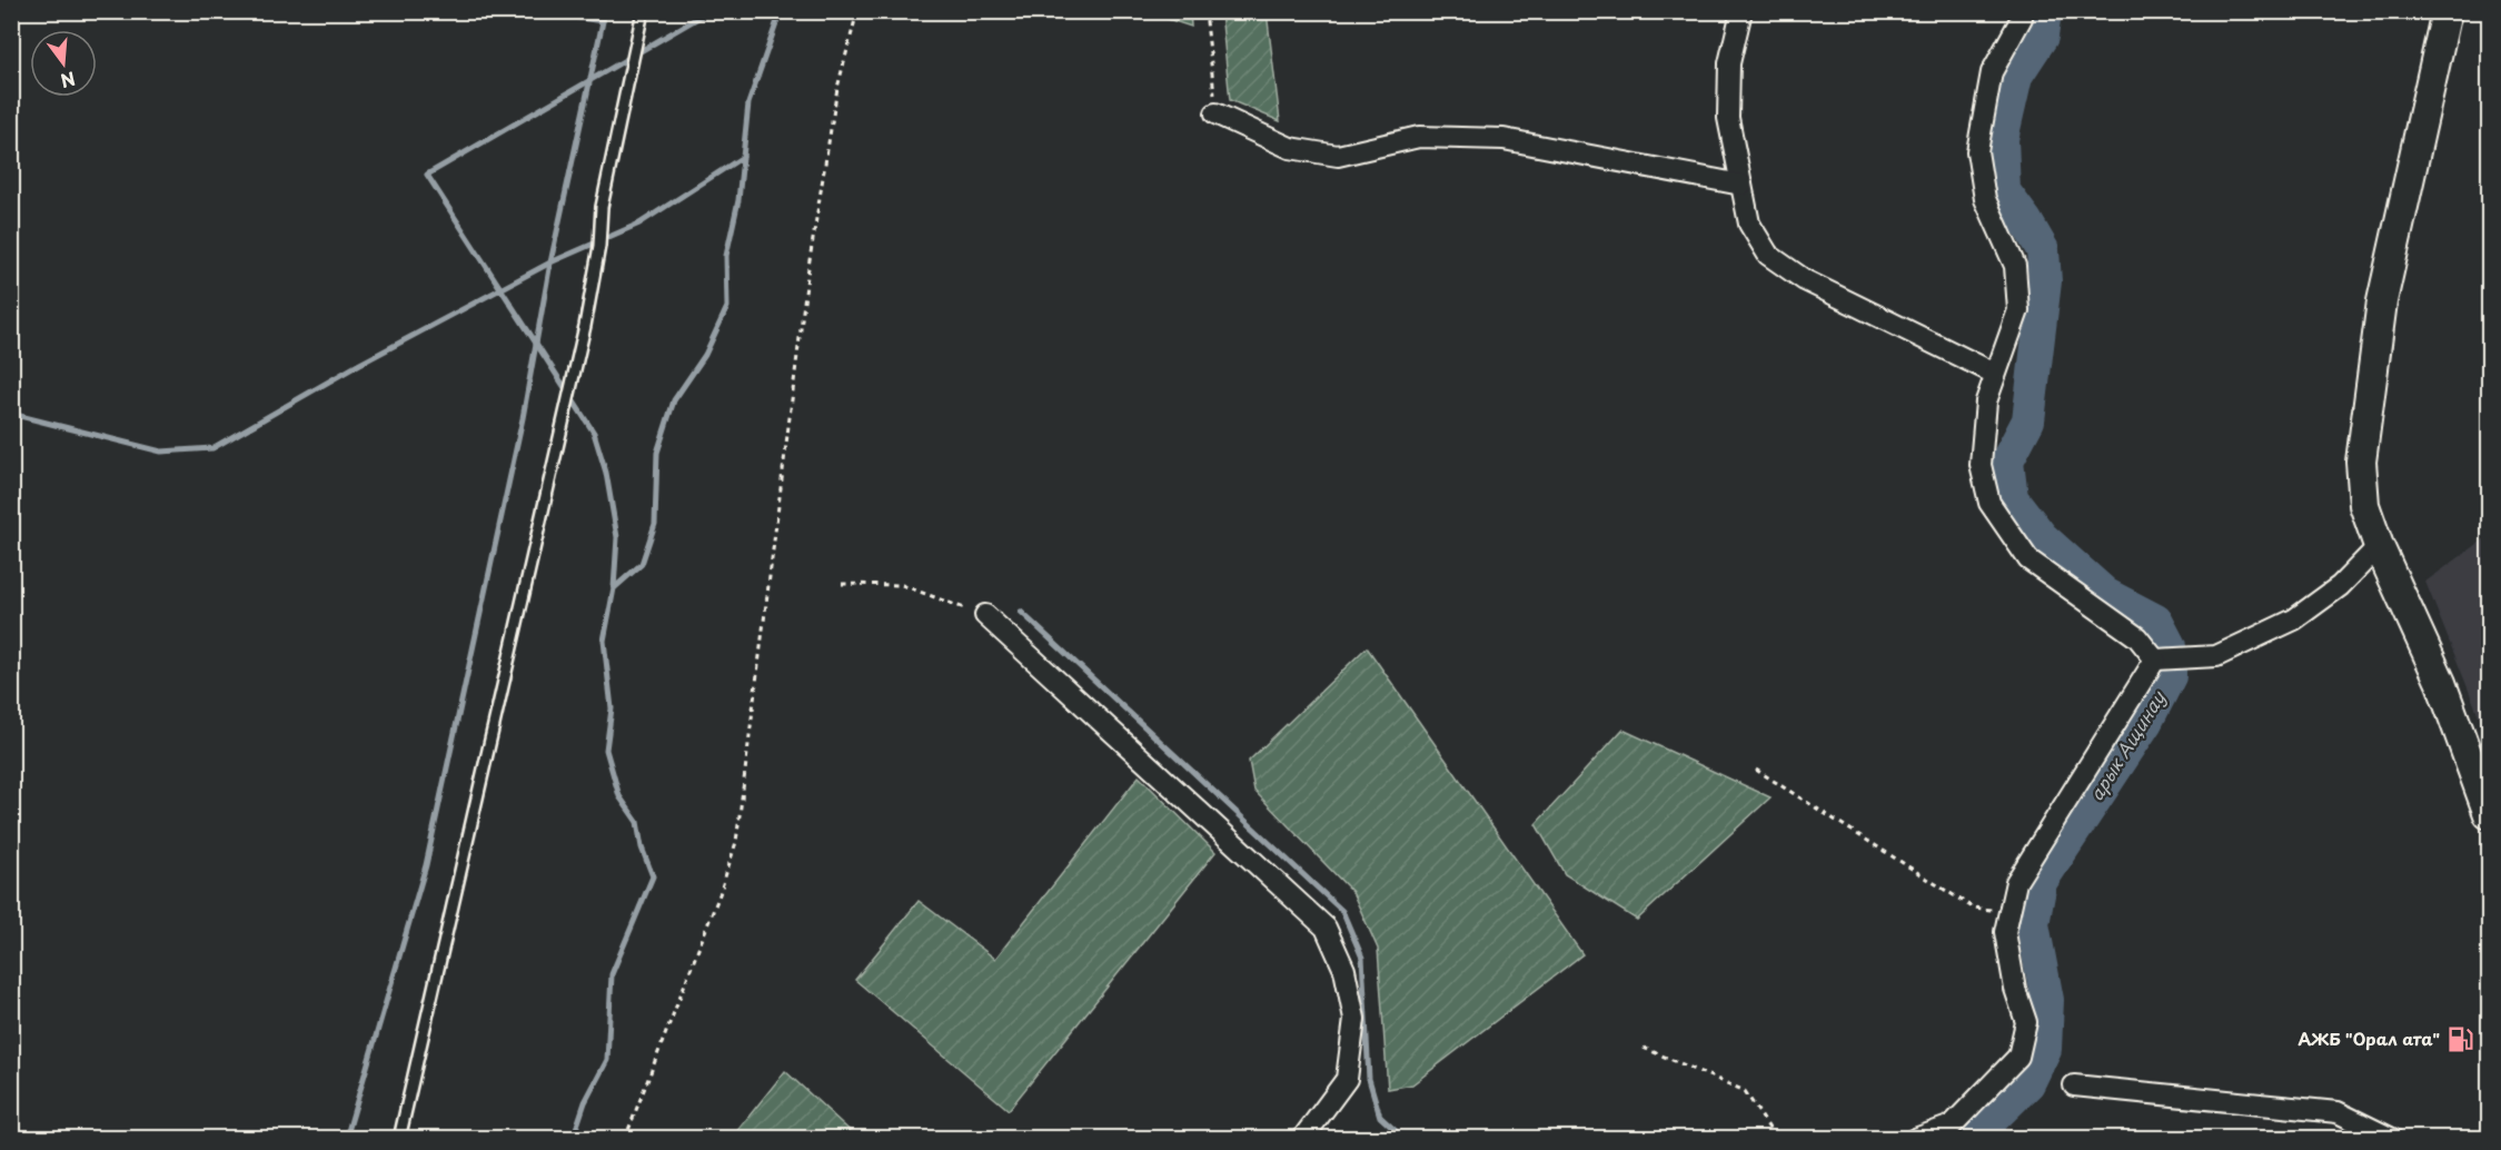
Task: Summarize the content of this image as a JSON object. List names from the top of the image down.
{
  "water": ["арык Ащинау"],
  "places": {
    "fuel station": ["АЖБ \"Орал ата\""]
  },
  "north": "bottom"
}
